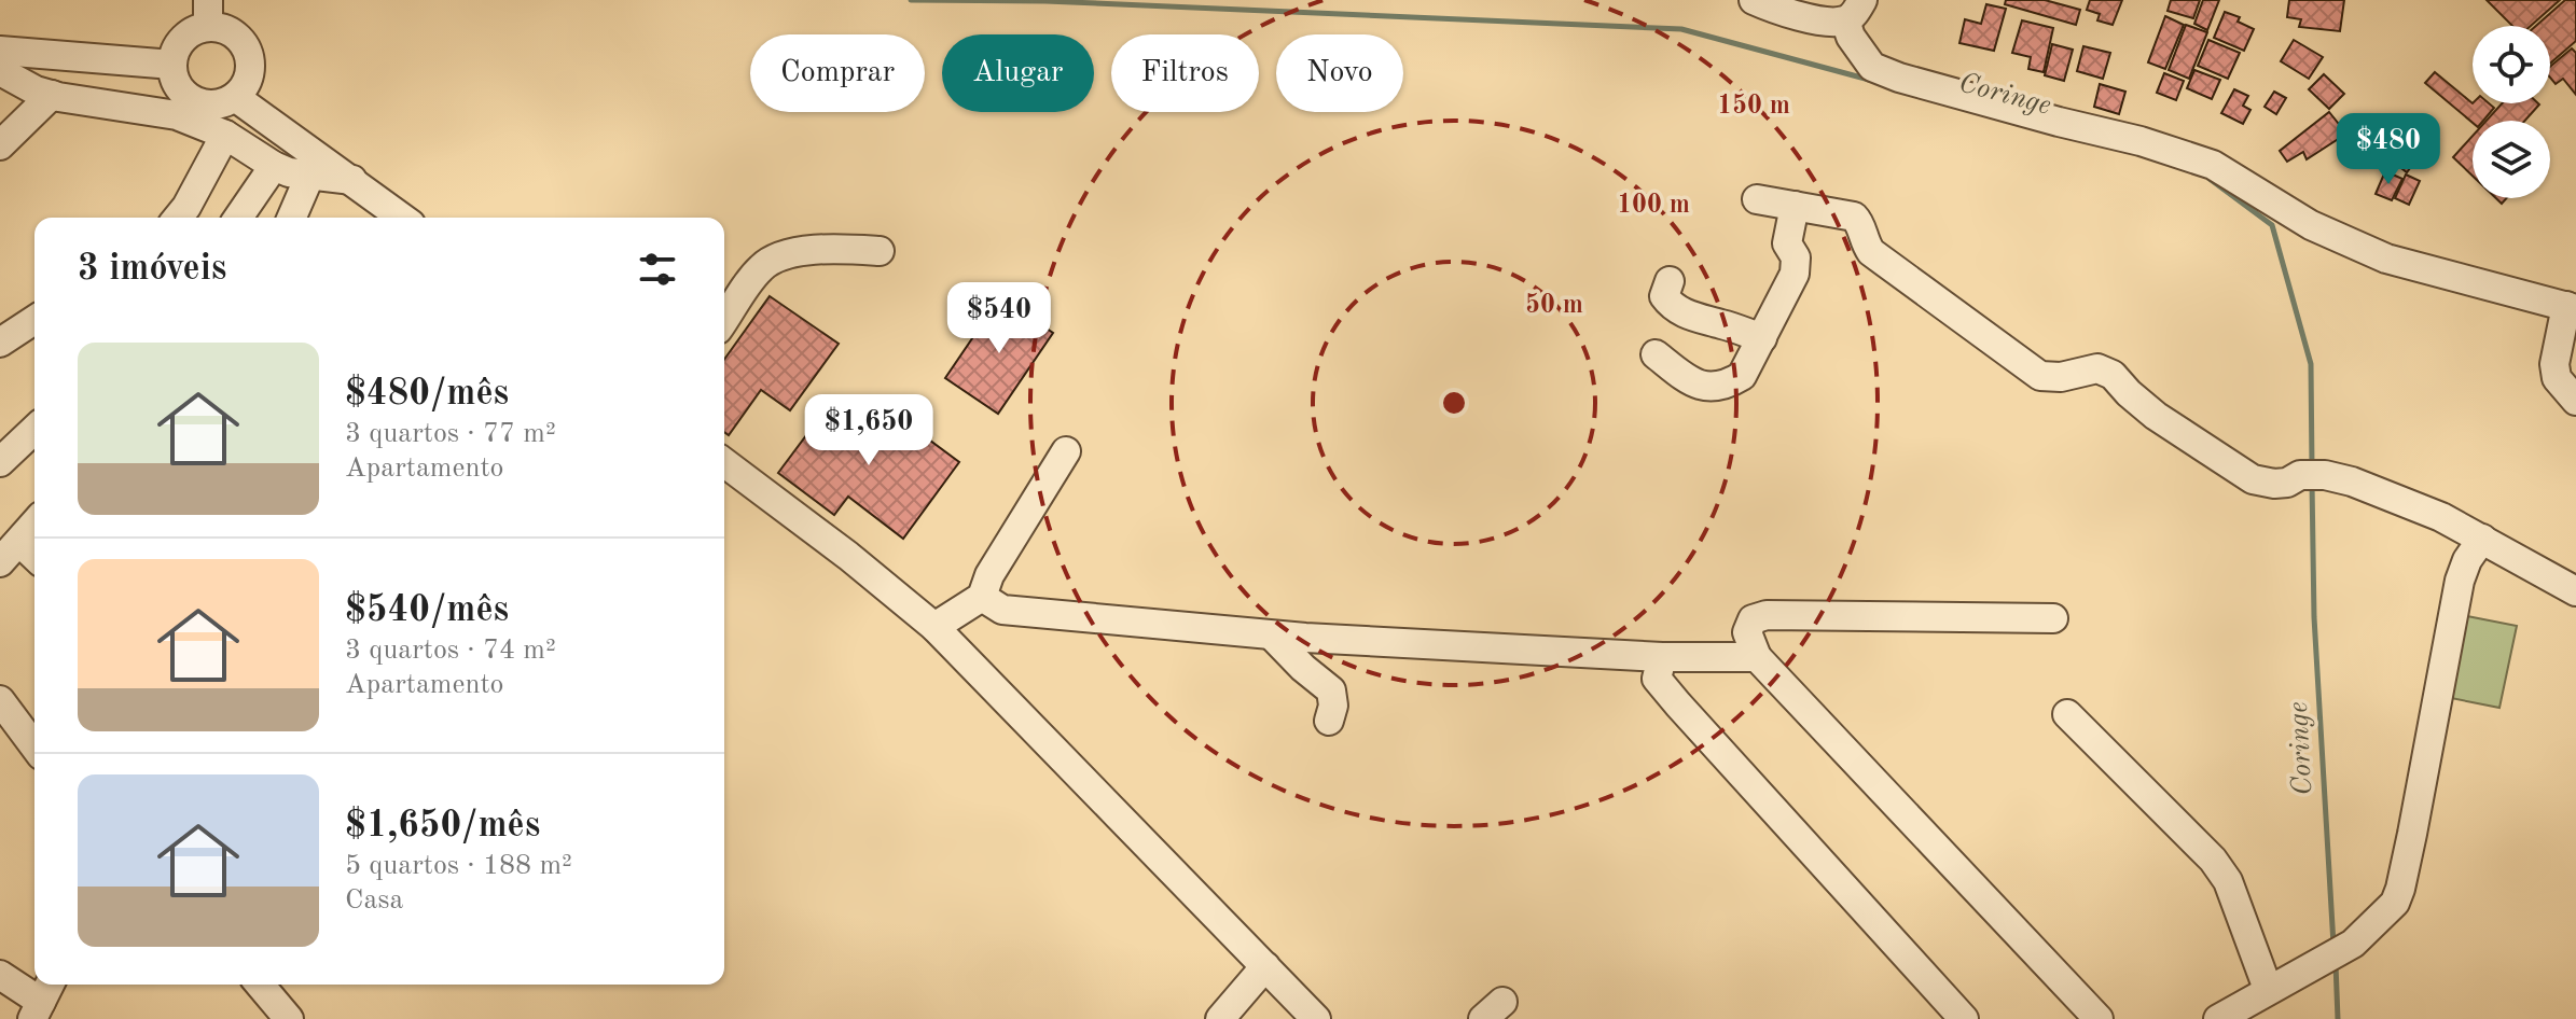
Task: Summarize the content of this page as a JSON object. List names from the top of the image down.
{
  "water": ["Coringe"],
  "page": {
    "chip": [
      "Comprar",
      "Alugar",
      "Filtros",
      "Novo"
    ],
    "price": ["$480", "$540", "$1,650"],
    "heading": "3 imóveis",
    "list": [
      {
        "name": "$480/mês",
        "note": "3 quartos · 77 m² · Apartamento"
      },
      {
        "name": "$540/mês",
        "note": "3 quartos · 74 m² · Apartamento"
      },
      {
        "name": "$1,650/mês",
        "note": "5 quartos · 188 m² · Casa"
      }
    ]
  },
  "rings": ["150 m", "100 m", "50 m"]
}
